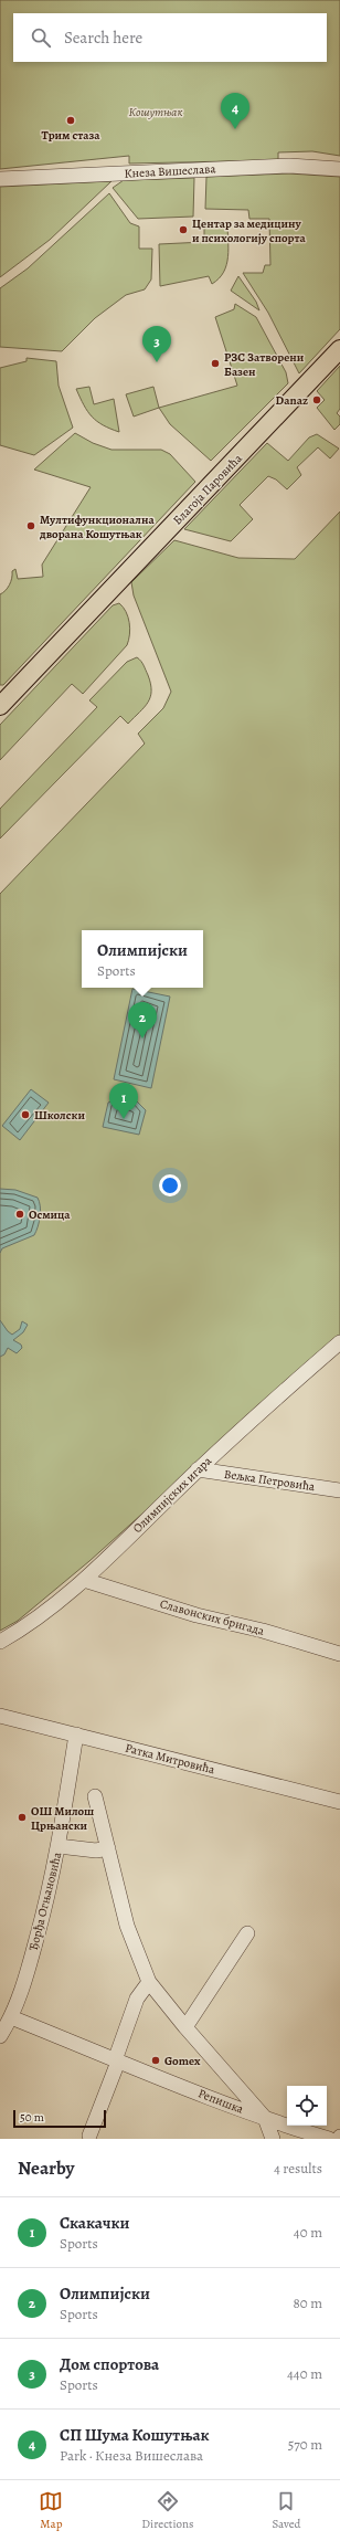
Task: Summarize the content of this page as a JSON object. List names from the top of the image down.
{
  "streets": {
    "main road": ["Благоја Паровића"],
    "street": [
      "Кнеза Вишеслава",
      "Вељка Петровића",
      "Олимпијских игара",
      "Славонских бригада",
      "Ратка Митровића",
      "Ђорђа Огњановића",
      "Репишка"
    ]
  },
  "crossings": [
    ["Вељка Петровића", "Олимпијских игара"],
    ["Олимпијских игара", "Славонских бригада"],
    ["Ратка Митровића", "Ђорђа Огњановића"],
    ["Ђорђа Огњановића", "Репишка"]
  ],
  "parks": ["Кошутњак"],
  "places": [
    "Трим стаза",
    "Центар за медицину и психологију спорта",
    "РЗС Затворени Базен",
    "Danaz",
    "Мултифункционална дворана Кошутњак",
    "Школски",
    "Осмица",
    "ОШ Милош Црњански",
    "Gomex"
  ],
  "scale_bar": "50 m",
  "page": {
    "search": "Search here",
    "pins": [
      "4",
      "3",
      "2",
      "1"
    ],
    "popup": ["Олимпијски", "Sports"],
    "scale": "50 m",
    "heading": ["Nearby", "4 results"],
    "list": [
      {
        "mark": "1",
        "name": "Скакачки",
        "note": "Sports",
        "value": "40 m"
      },
      {
        "mark": "2",
        "name": "Олимпијски",
        "note": "Sports",
        "value": "80 m"
      },
      {
        "mark": "3",
        "name": "Дом спортова",
        "note": "Sports",
        "value": "440 m"
      },
      {
        "mark": "4",
        "name": "СП Шума Кошутњак",
        "note": "Park · Кнеза Вишеслава",
        "value": "570 m"
      }
    ],
    "nav": ["Map", "Directions", "Saved"]
  }
}
